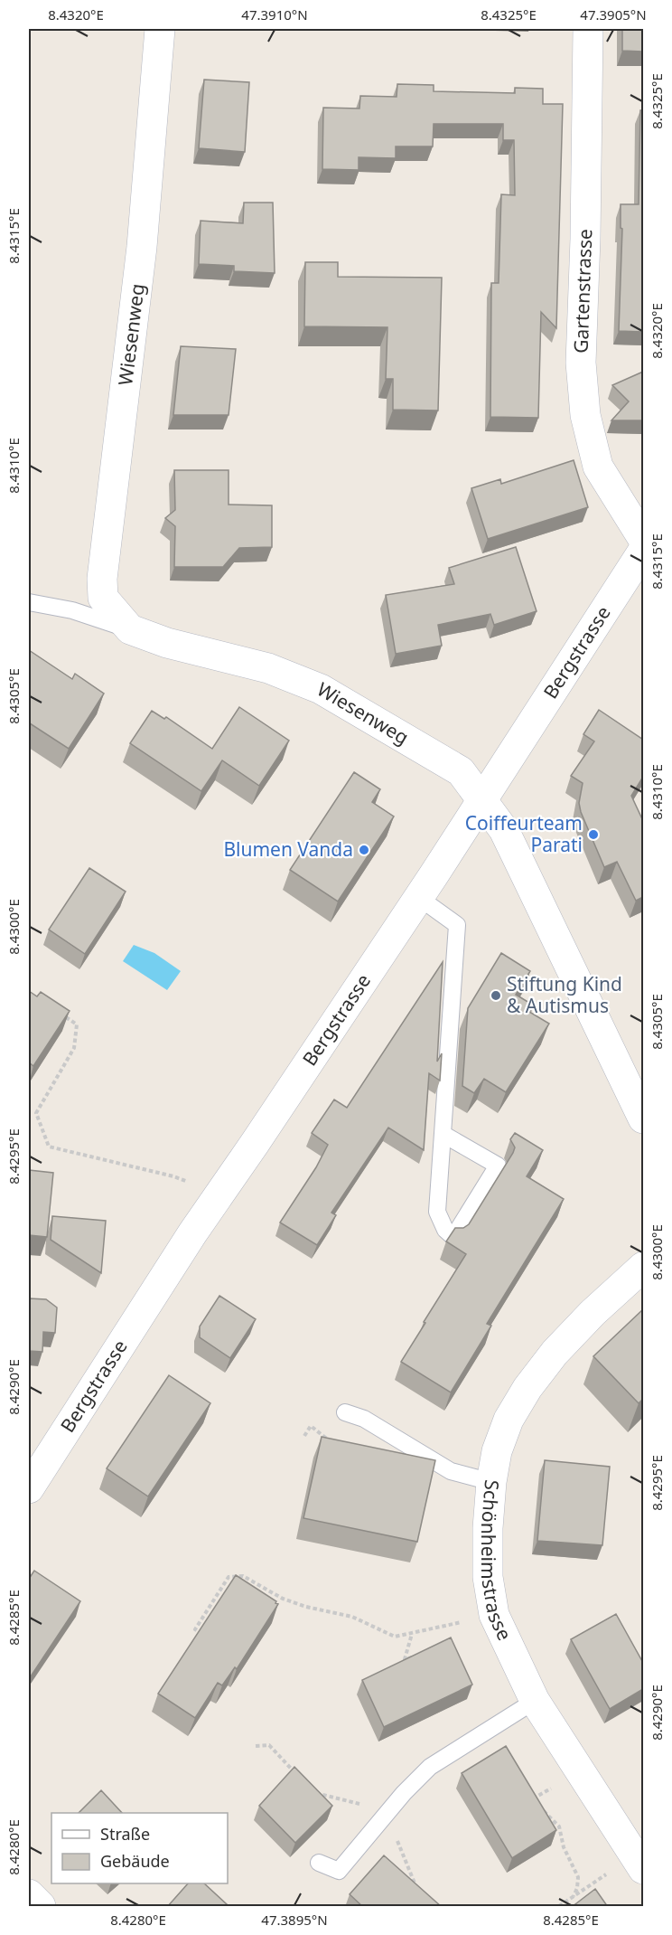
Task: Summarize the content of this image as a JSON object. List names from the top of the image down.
{
  "streets": {
    "street": [
      "Gartenstrasse",
      "Wiesenweg",
      "Bergstrasse",
      "Schönheimstrasse"
    ]
  },
  "crossings": [
    ["Wiesenweg", "Bergstrasse"]
  ],
  "places": ["Coiffeurteam Parati", "Blumen Vanda", "Stiftung Kind & Autismus"],
  "legend": ["Straße", "Gebäude"],
  "coordinates": [
    "8.4320°E",
    "47.3910°N",
    "8.4325°E",
    "47.3905°N",
    "8.4315°E",
    "8.4310°E",
    "8.4305°E",
    "8.4300°E",
    "8.4295°E",
    "8.4290°E",
    "8.4285°E",
    "8.4280°E",
    "47.3895°N"
  ]
}
